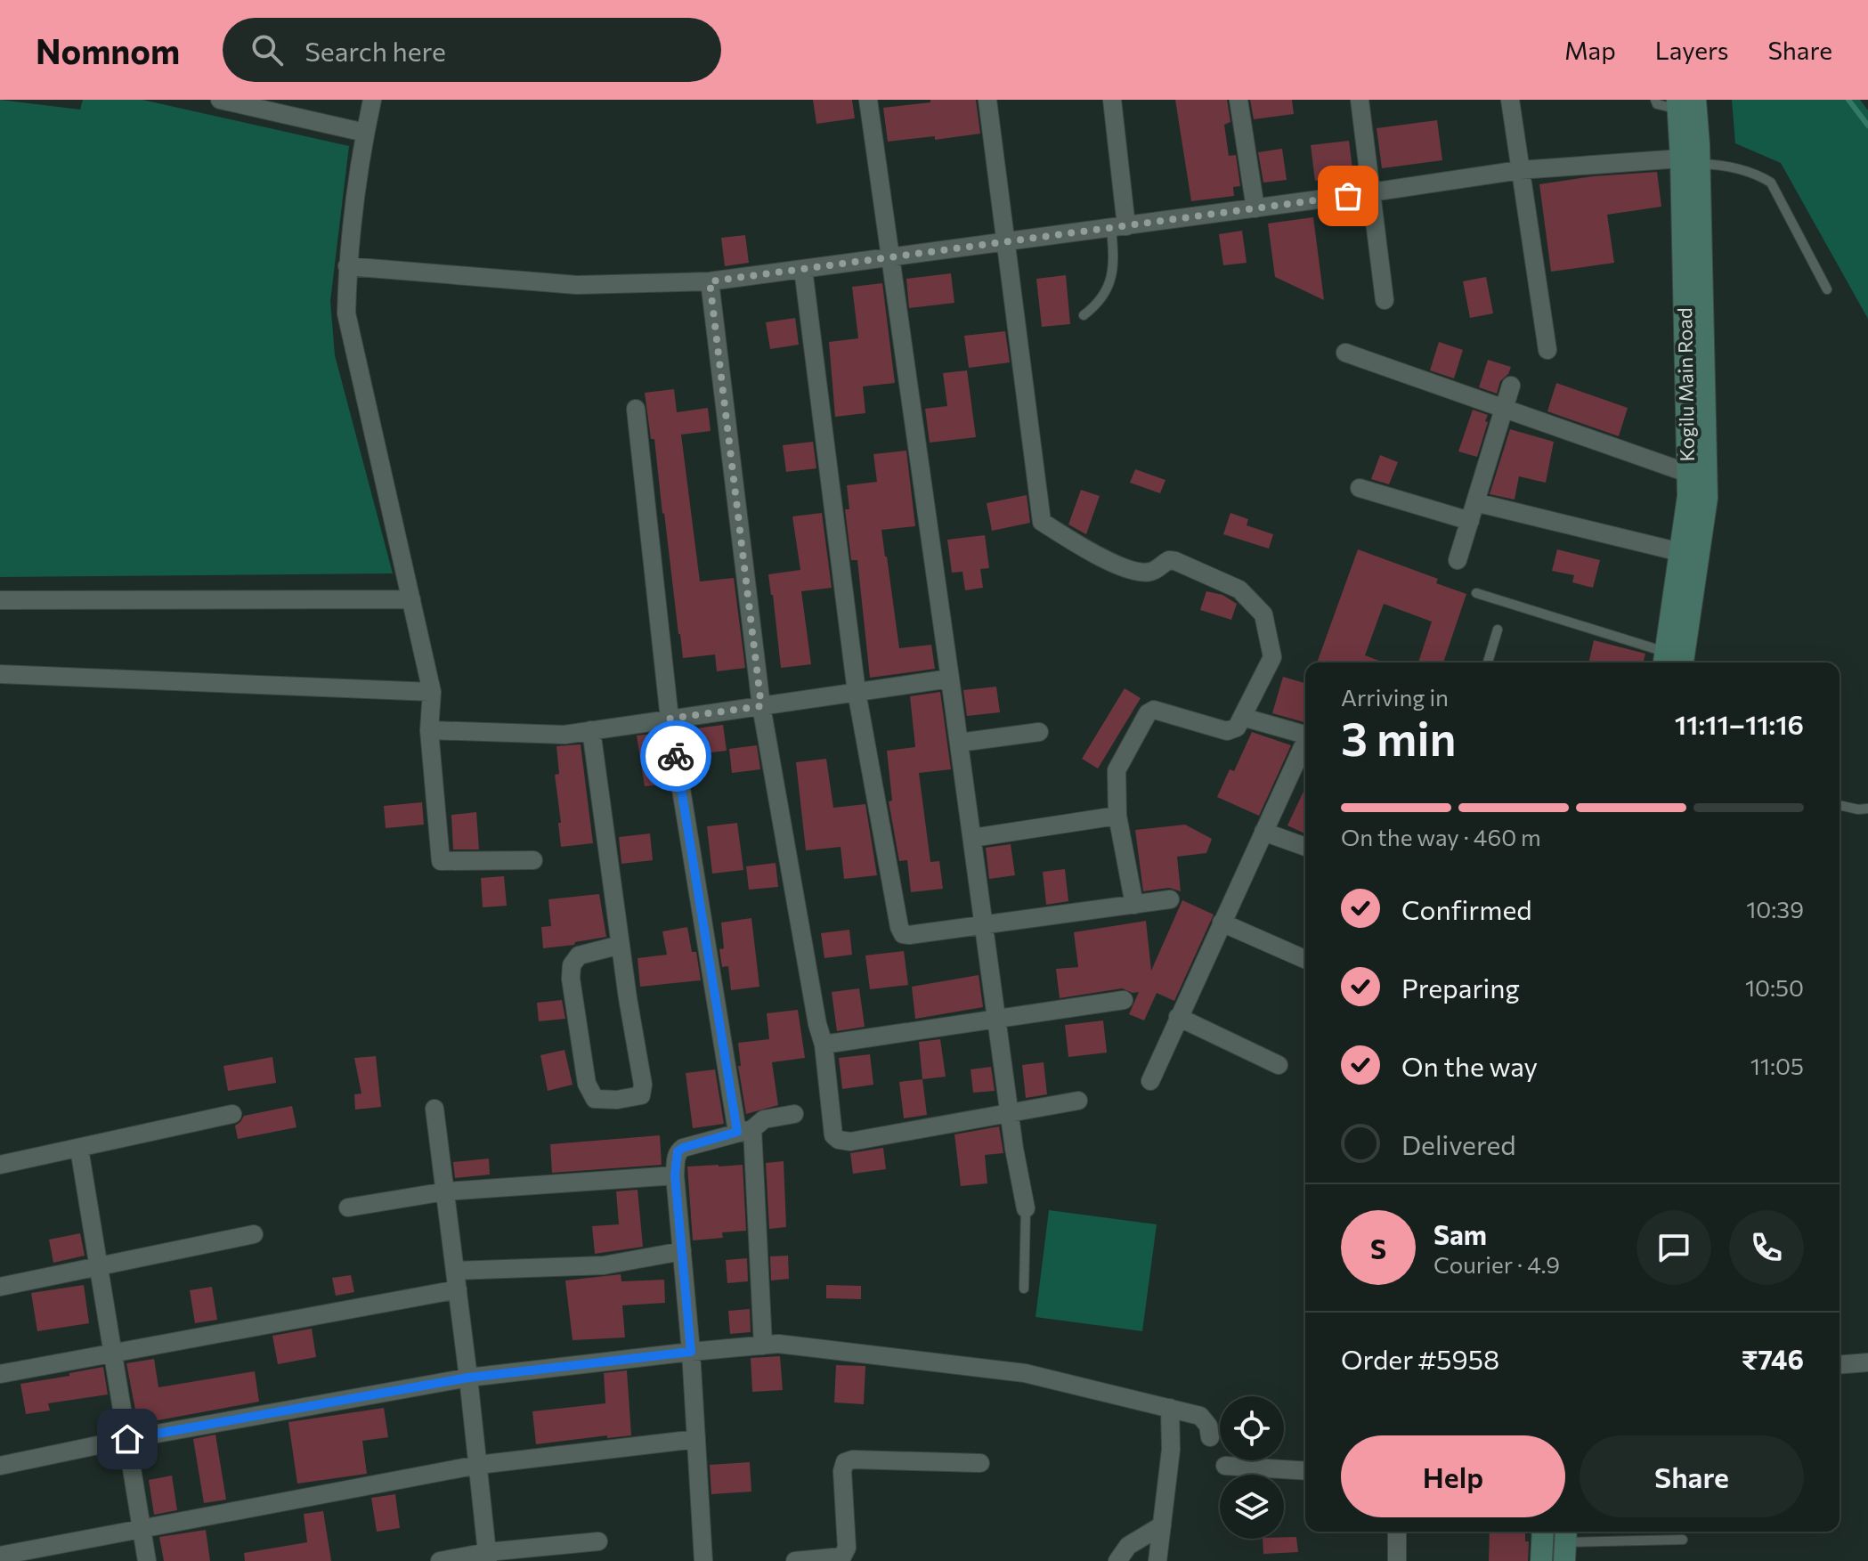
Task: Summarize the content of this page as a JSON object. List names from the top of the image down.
{
  "streets": {
    "main road": ["Kogilu Main Road"]
  },
  "page": {
    "header": "Nomnom",
    "search": "Search here",
    "nav": ["Map", "Layers", "Share"],
    "heading": ["3 min", "Arriving in", "11:11–11:16"],
    "panel": [
      "Sam",
      "Courier · 4.9",
      "Order #5958",
      "₹746"
    ],
    "bar": "On the way · 460 m",
    "list": [
      ["Confirmed", "10:39"],
      ["Preparing", "10:50"],
      ["On the way", "11:05"],
      "Delivered"
    ],
    "round": "S",
    "buttons": ["Help", "Share"]
  }
}
